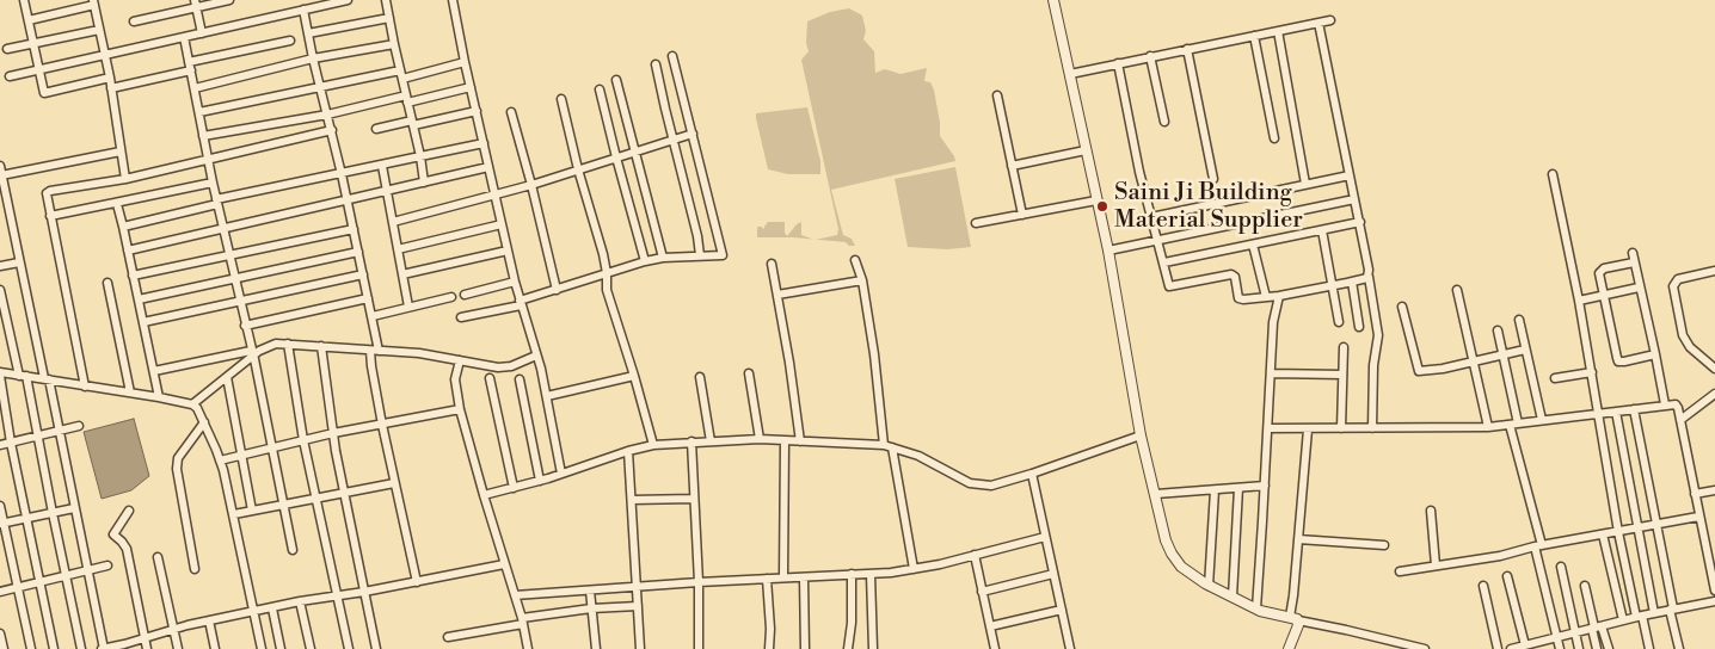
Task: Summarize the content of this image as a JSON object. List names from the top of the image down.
{
  "places": ["Saini Ji Building Material Supplier"]
}
